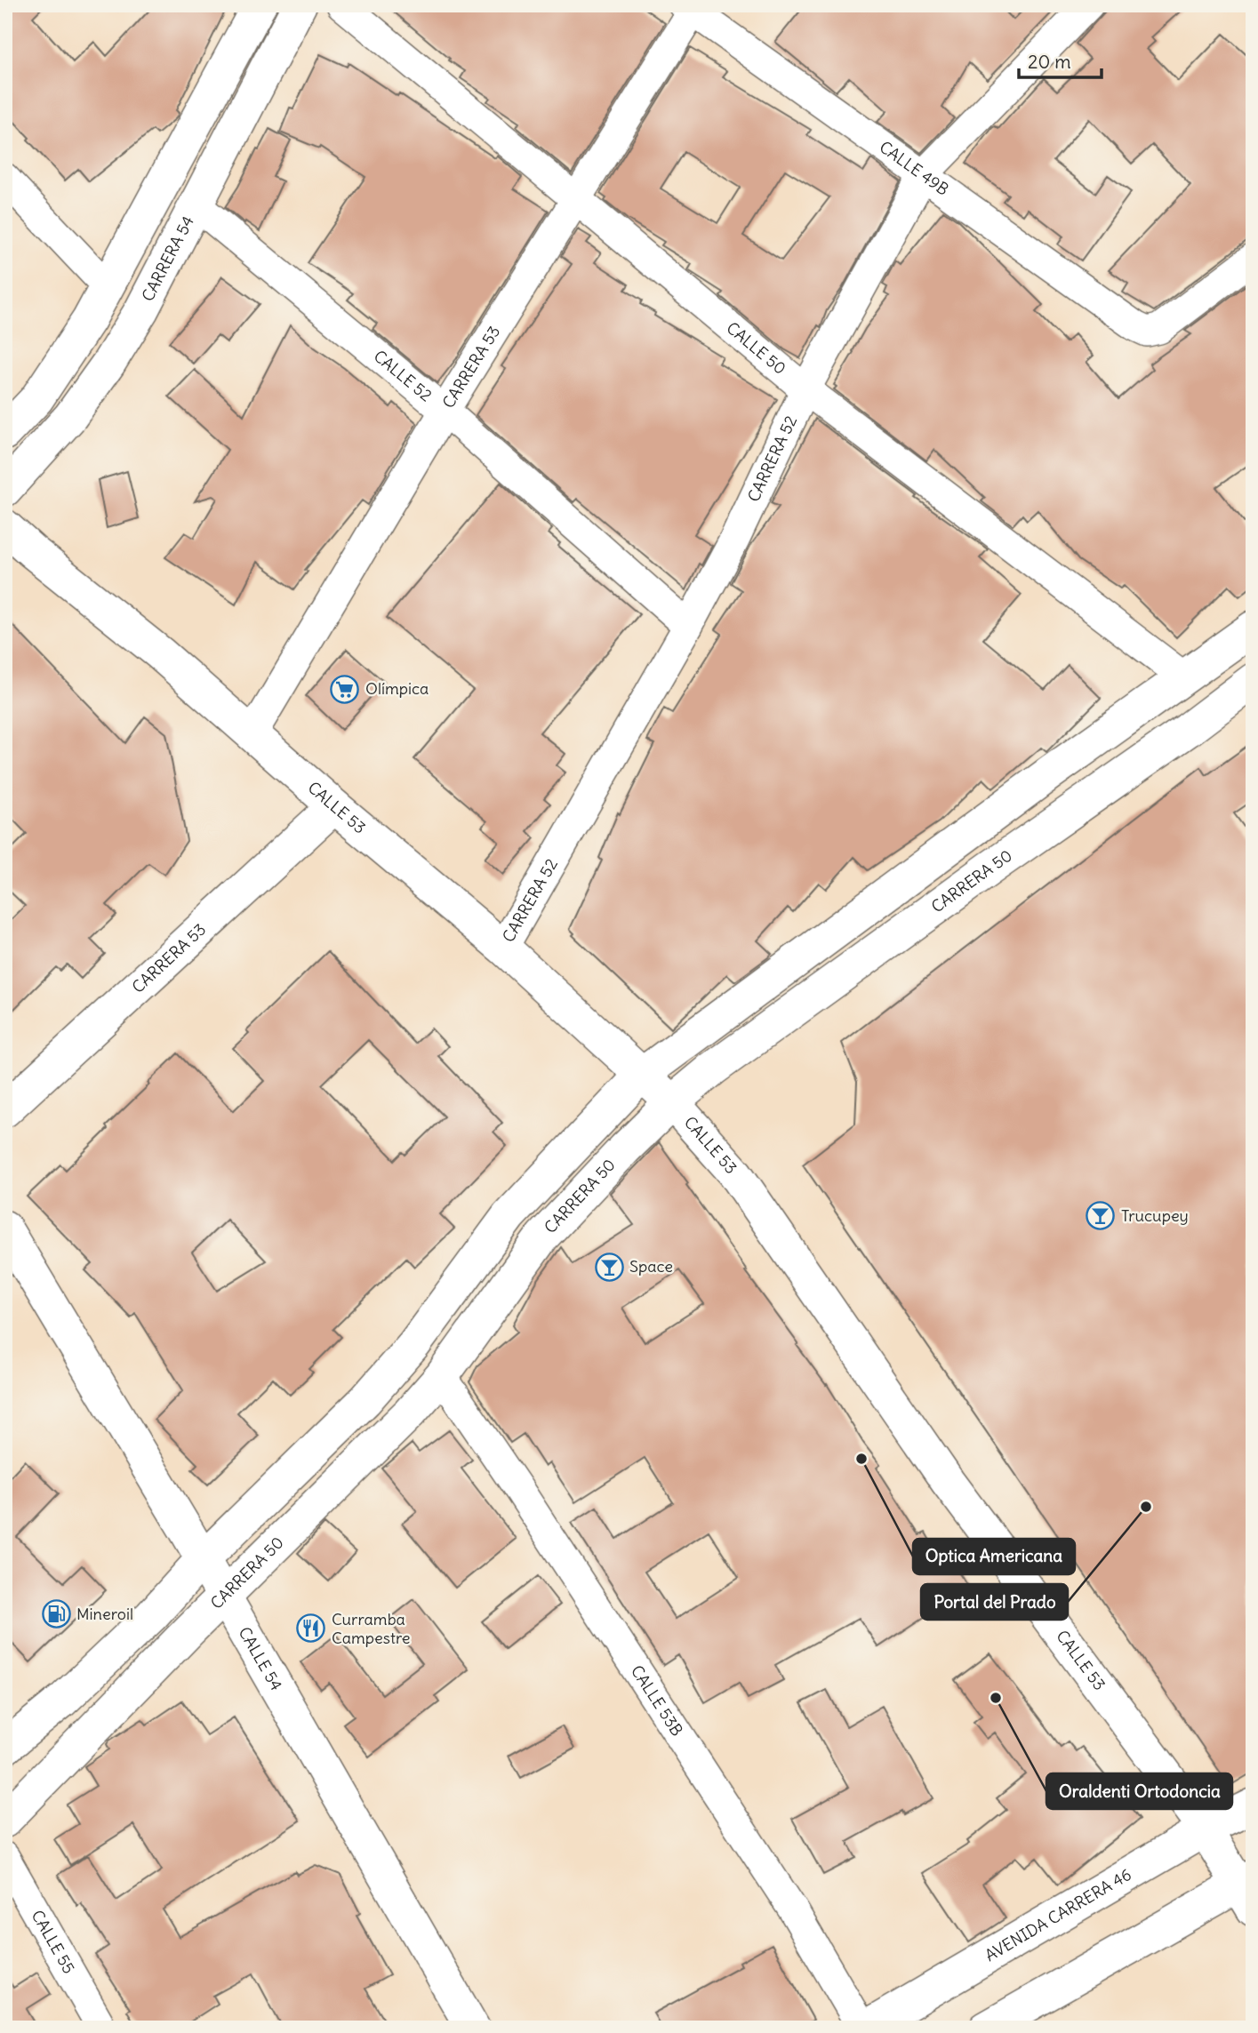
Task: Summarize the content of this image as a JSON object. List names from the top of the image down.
{
  "streets": {
    "street": [
      "CALLE 49B",
      "CARRERA 54",
      "CALLE 50",
      "CARRERA 53",
      "CALLE 52",
      "CARRERA 52",
      "CALLE 53",
      "CARRERA 50",
      "CALLE 54",
      "CALLE 53B",
      "AVENIDA CARRERA 46",
      "CALLE 55"
    ]
  },
  "crossings": [
    ["CALLE 49B", "CARRERA 53"],
    ["CALLE 49B", "CARRERA 52"],
    ["CARRERA 54", "CALLE 52"],
    ["CALLE 50", "CARRERA 53"],
    ["CALLE 50", "CARRERA 52"],
    ["CARRERA 53", "CALLE 52"],
    ["CARRERA 53", "CALLE 53"],
    ["CALLE 52", "CARRERA 52"],
    ["CARRERA 52", "CALLE 53"],
    ["CALLE 53", "CARRERA 50"],
    ["CALLE 53", "AVENIDA CARRERA 46"],
    ["CARRERA 50", "CALLE 54"],
    ["CARRERA 50", "CALLE 53B"],
    ["CALLE 53B", "AVENIDA CARRERA 46"]
  ],
  "places": {
    "supermarket": ["Olímpica"],
    "bar": ["Trucupey", "Space"],
    "other": ["Optica Americana", "Portal del Prado", "Oraldenti Ortodoncia"],
    "fuel station": ["Mineroil"],
    "restaurant": ["Curramba Campestre"]
  },
  "scale_bar": "20 m"
}
